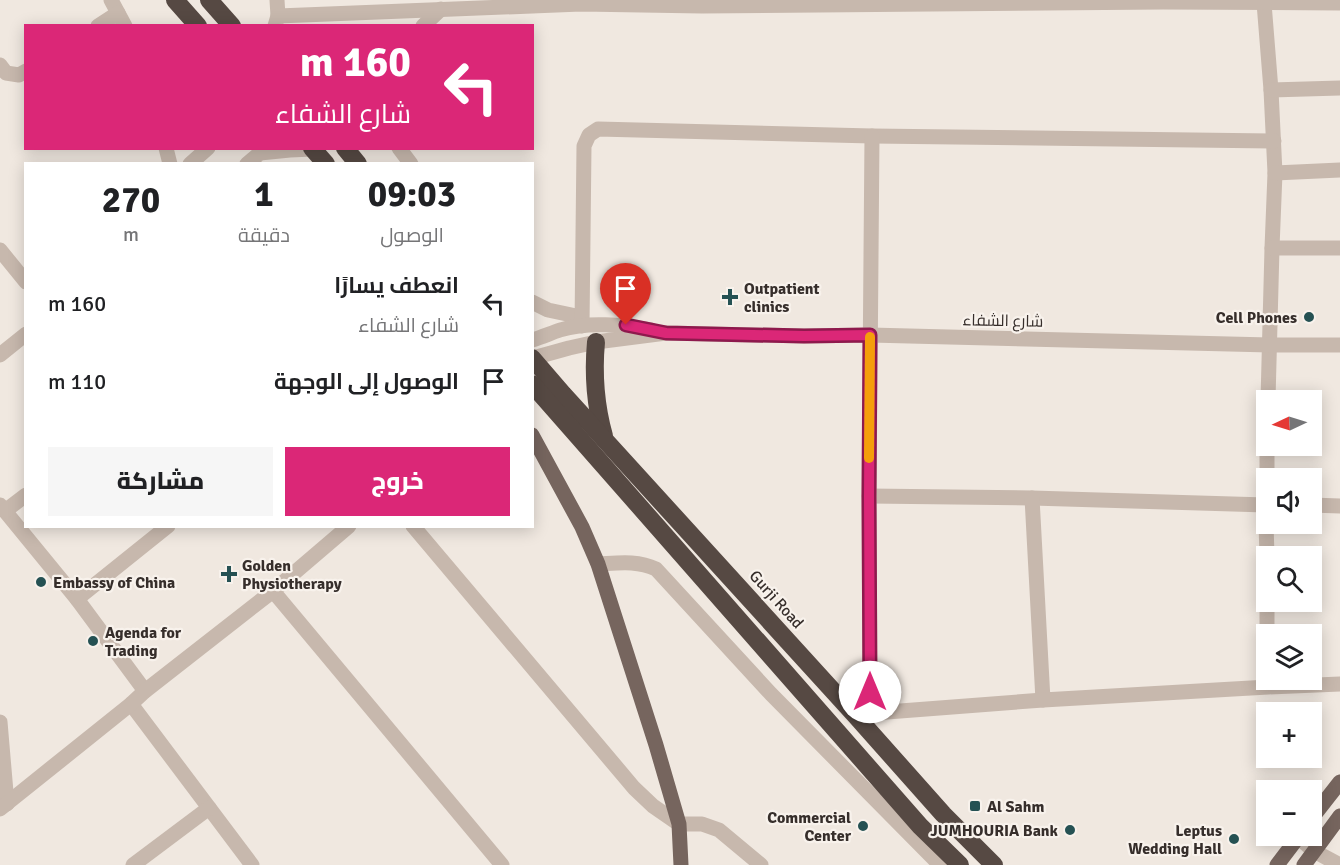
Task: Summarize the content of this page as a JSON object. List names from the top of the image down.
{
  "streets": {
    "highway": ["Gurji Road"],
    "street": ["شارع الشفاء"]
  },
  "places": {
    "health": ["Outpatient clinics", "Golden Physiotherapy"],
    "other": [
      "Cell Phones",
      "Embassy of China",
      "Agenda for Trading",
      "Commercial Center",
      "JUMHOURIA Bank",
      "Leptus Wedding Hall"
    ],
    "transit": ["Al Sahm"]
  },
  "north": "left",
  "page": {
    "turn": ["160 m", "شارع الشفاء"],
    "eta": [
      "09:03",
      "الوصول",
      "1",
      "دقيقة",
      "270",
      "m"
    ],
    "list": [
      {
        "name": "انعطف يسارًا",
        "note": "شارع الشفاء",
        "value": "160 m"
      },
      {
        "name": "الوصول إلى الوجهة",
        "value": "110 m"
      }
    ],
    "map_buttons": ["+", "−"],
    "buttons": ["خروج", "مشاركة"]
  }
}
